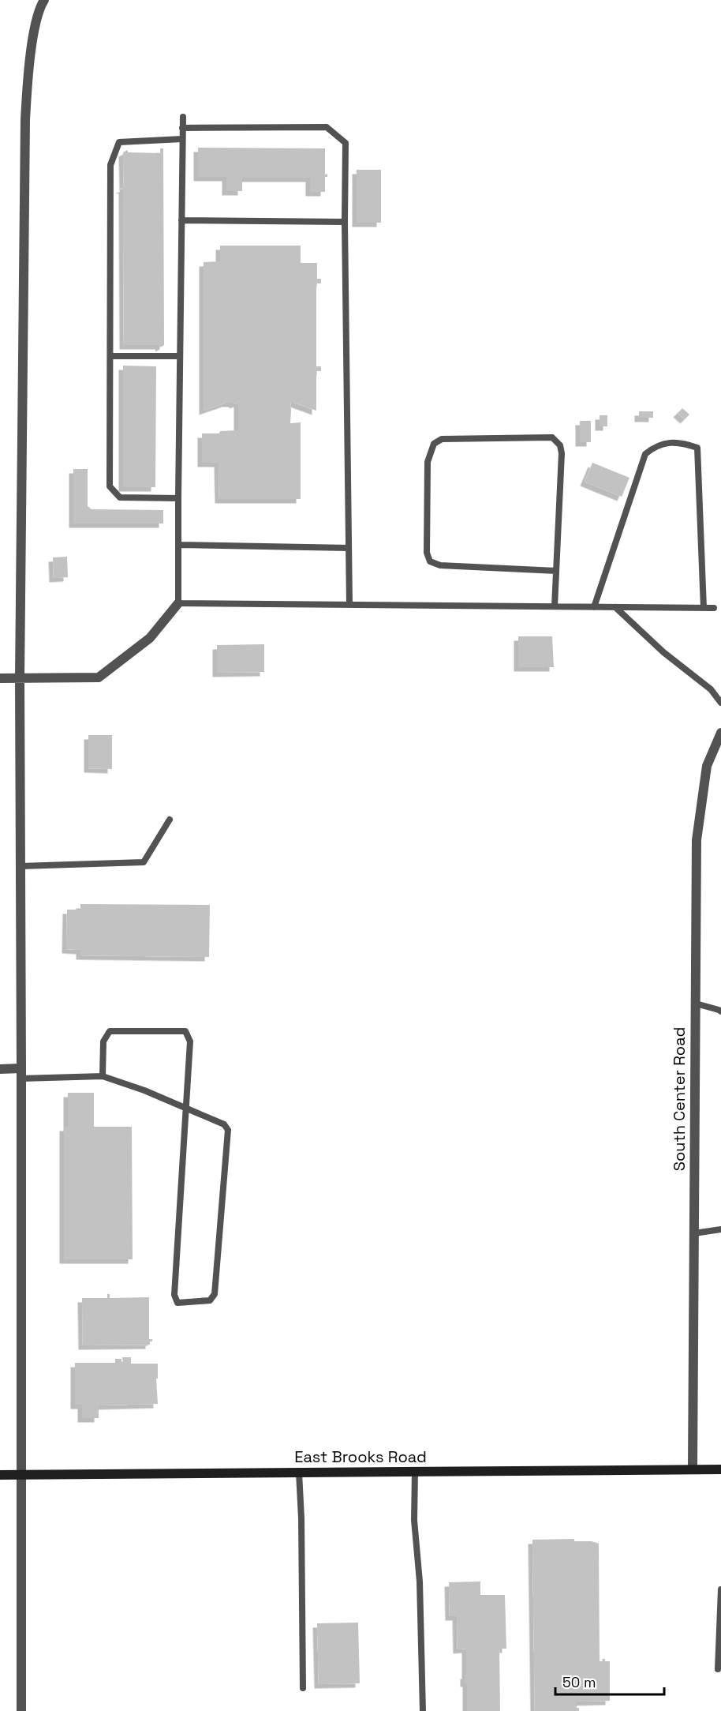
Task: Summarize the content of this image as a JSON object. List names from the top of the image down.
{
  "streets": {
    "main road": ["East Brooks Road"],
    "street": ["South Center Road"]
  },
  "crossings": [
    ["South Center Road", "East Brooks Road"]
  ],
  "scale_bar": "50 m"
}
